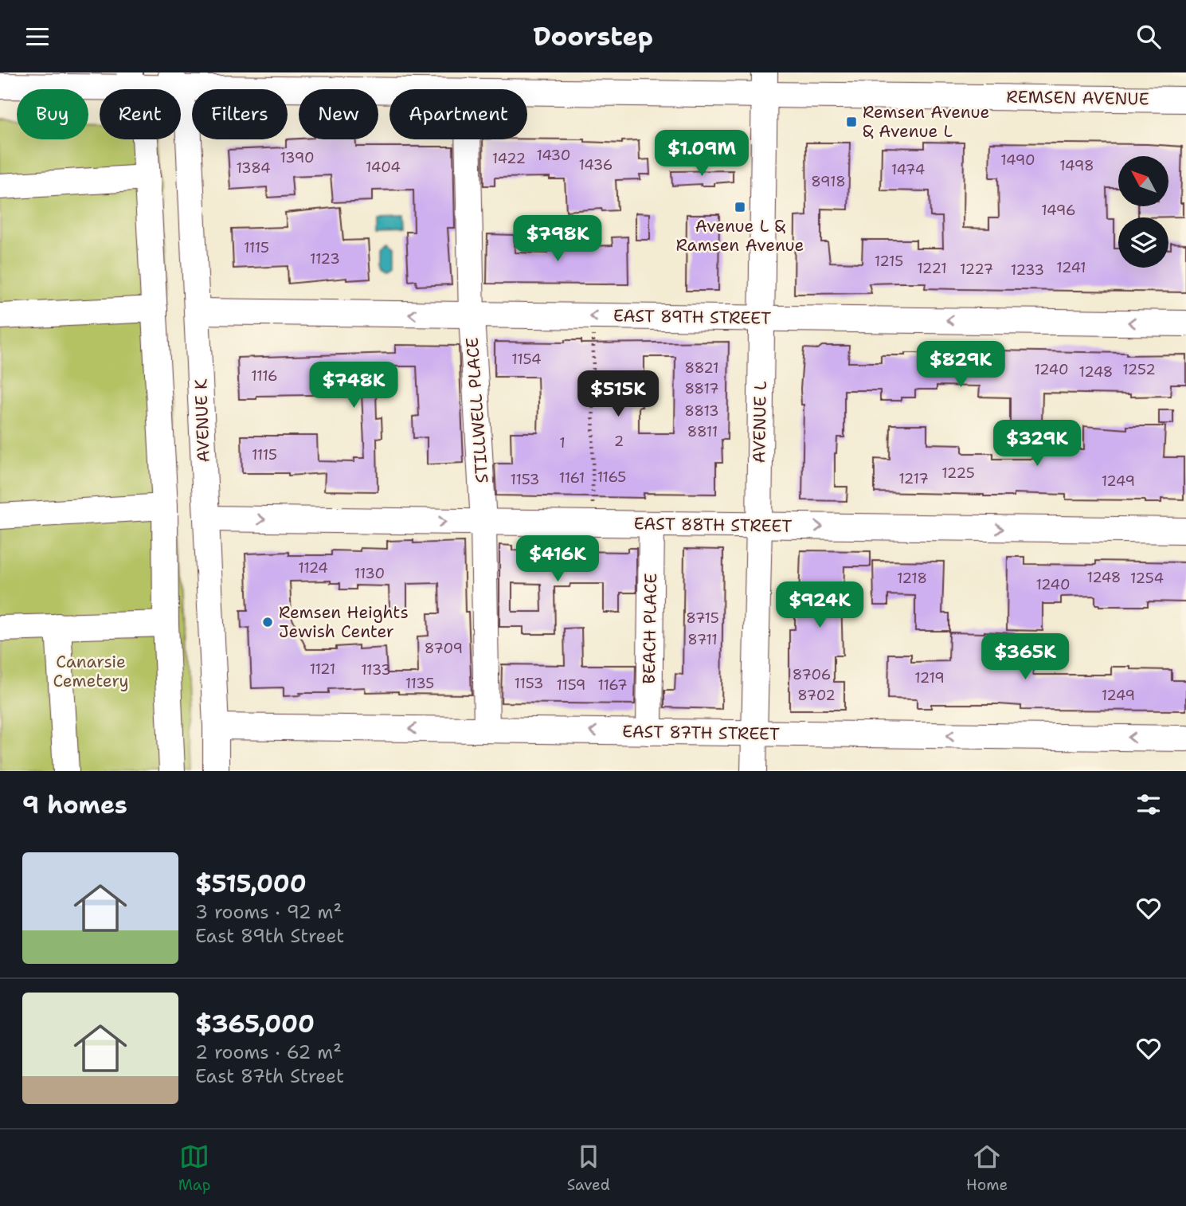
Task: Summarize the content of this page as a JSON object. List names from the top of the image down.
{
  "streets": {
    "street": [
      "REMSEN AVENUE",
      "EAST 89TH STREET",
      "STILLWELL PLACE",
      "AVENUE K",
      "AVENUE L",
      "EAST 88TH STREET",
      "BEACH PLACE",
      "EAST 87TH STREET"
    ]
  },
  "crossings": [
    ["REMSEN AVENUE", "AVENUE K"],
    ["REMSEN AVENUE", "AVENUE L"],
    ["EAST 89TH STREET", "STILLWELL PLACE"],
    ["EAST 89TH STREET", "AVENUE K"],
    ["EAST 89TH STREET", "AVENUE L"],
    ["STILLWELL PLACE", "EAST 88TH STREET"],
    ["STILLWELL PLACE", "EAST 87TH STREET"],
    ["AVENUE K", "EAST 88TH STREET"],
    ["AVENUE K", "EAST 87TH STREET"],
    ["AVENUE L", "EAST 88TH STREET"],
    ["AVENUE L", "EAST 87TH STREET"],
    ["EAST 88TH STREET", "BEACH PLACE"],
    ["BEACH PLACE", "EAST 87TH STREET"]
  ],
  "one_way": ["EAST 89TH STREET", "EAST 88TH STREET", "EAST 87TH STREET"],
  "parks": ["Canarsie Cemetery"],
  "places": {
    "transit": ["Remsen Avenue & Avenue L", "Avenue L & Ramsen Avenue"],
    "other": ["Remsen Heights Jewish Center"]
  },
  "house_numbers": [
    "1430",
    "1390",
    "1422",
    "1490",
    "1436",
    "1498",
    "1404",
    "1384",
    "1474",
    "8918",
    "1496",
    "1115",
    "1123",
    "1215",
    "1241",
    "1221",
    "1227",
    "1233",
    "1154",
    "8821",
    "1240",
    "1252",
    "1248",
    "1116",
    "8817",
    "8813",
    "8811",
    "2",
    "1",
    "1115",
    "1225",
    "1165",
    "1161",
    "1217",
    "1153",
    "1249",
    "1124",
    "1130",
    "1248",
    "1218",
    "1254",
    "1240",
    "8715",
    "8711",
    "8709",
    "1121",
    "1133",
    "8706",
    "1219",
    "1135",
    "1153",
    "1159",
    "1167",
    "8702",
    "1249"
  ],
  "north": "top left",
  "page": {
    "header": "Doorstep",
    "chip": [
      "Buy",
      "Rent",
      "Filters",
      "New",
      "Apartment"
    ],
    "price": [
      "$1.09M",
      "$798K",
      "$829K",
      "$748K",
      "$515K",
      "$329K",
      "$416K",
      "$924K",
      "$365K"
    ],
    "heading": "9 homes",
    "list": [
      {
        "name": "$515,000",
        "note": "3 rooms · 92 m² · East 89th Street"
      },
      {
        "name": "$365,000",
        "note": "2 rooms · 62 m² · East 87th Street"
      }
    ],
    "tabs": ["Map", "Saved", "Home"]
  }
}
